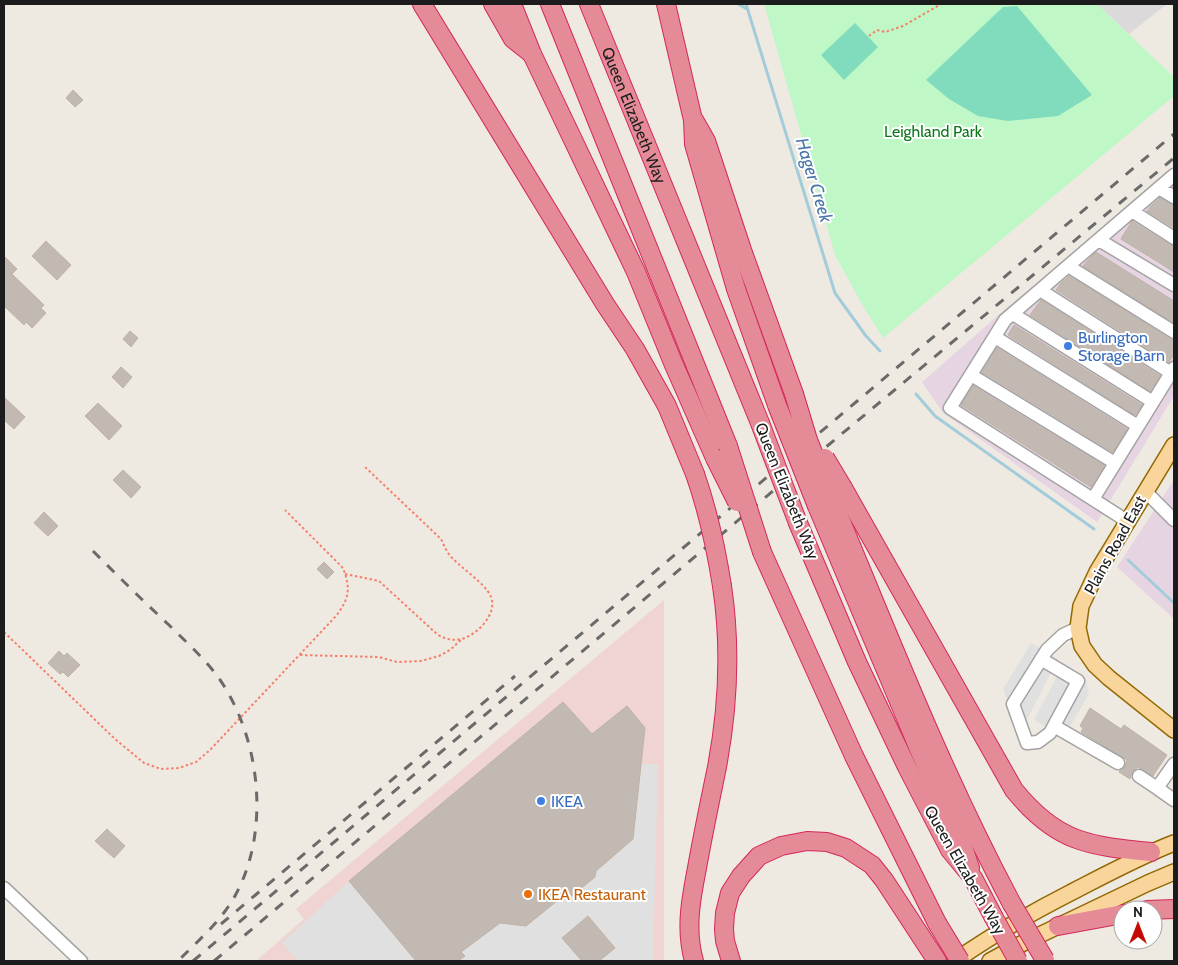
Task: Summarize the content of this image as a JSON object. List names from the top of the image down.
{
  "streets": {
    "highway": ["Queen Elizabeth Way"],
    "main road": ["Plains Road East"]
  },
  "water": ["Hager Creek"],
  "parks": ["Leighland Park"],
  "places": ["Burlington Storage Barn", "IKEA", "IKEA Restaurant"],
  "north": "top"
}
